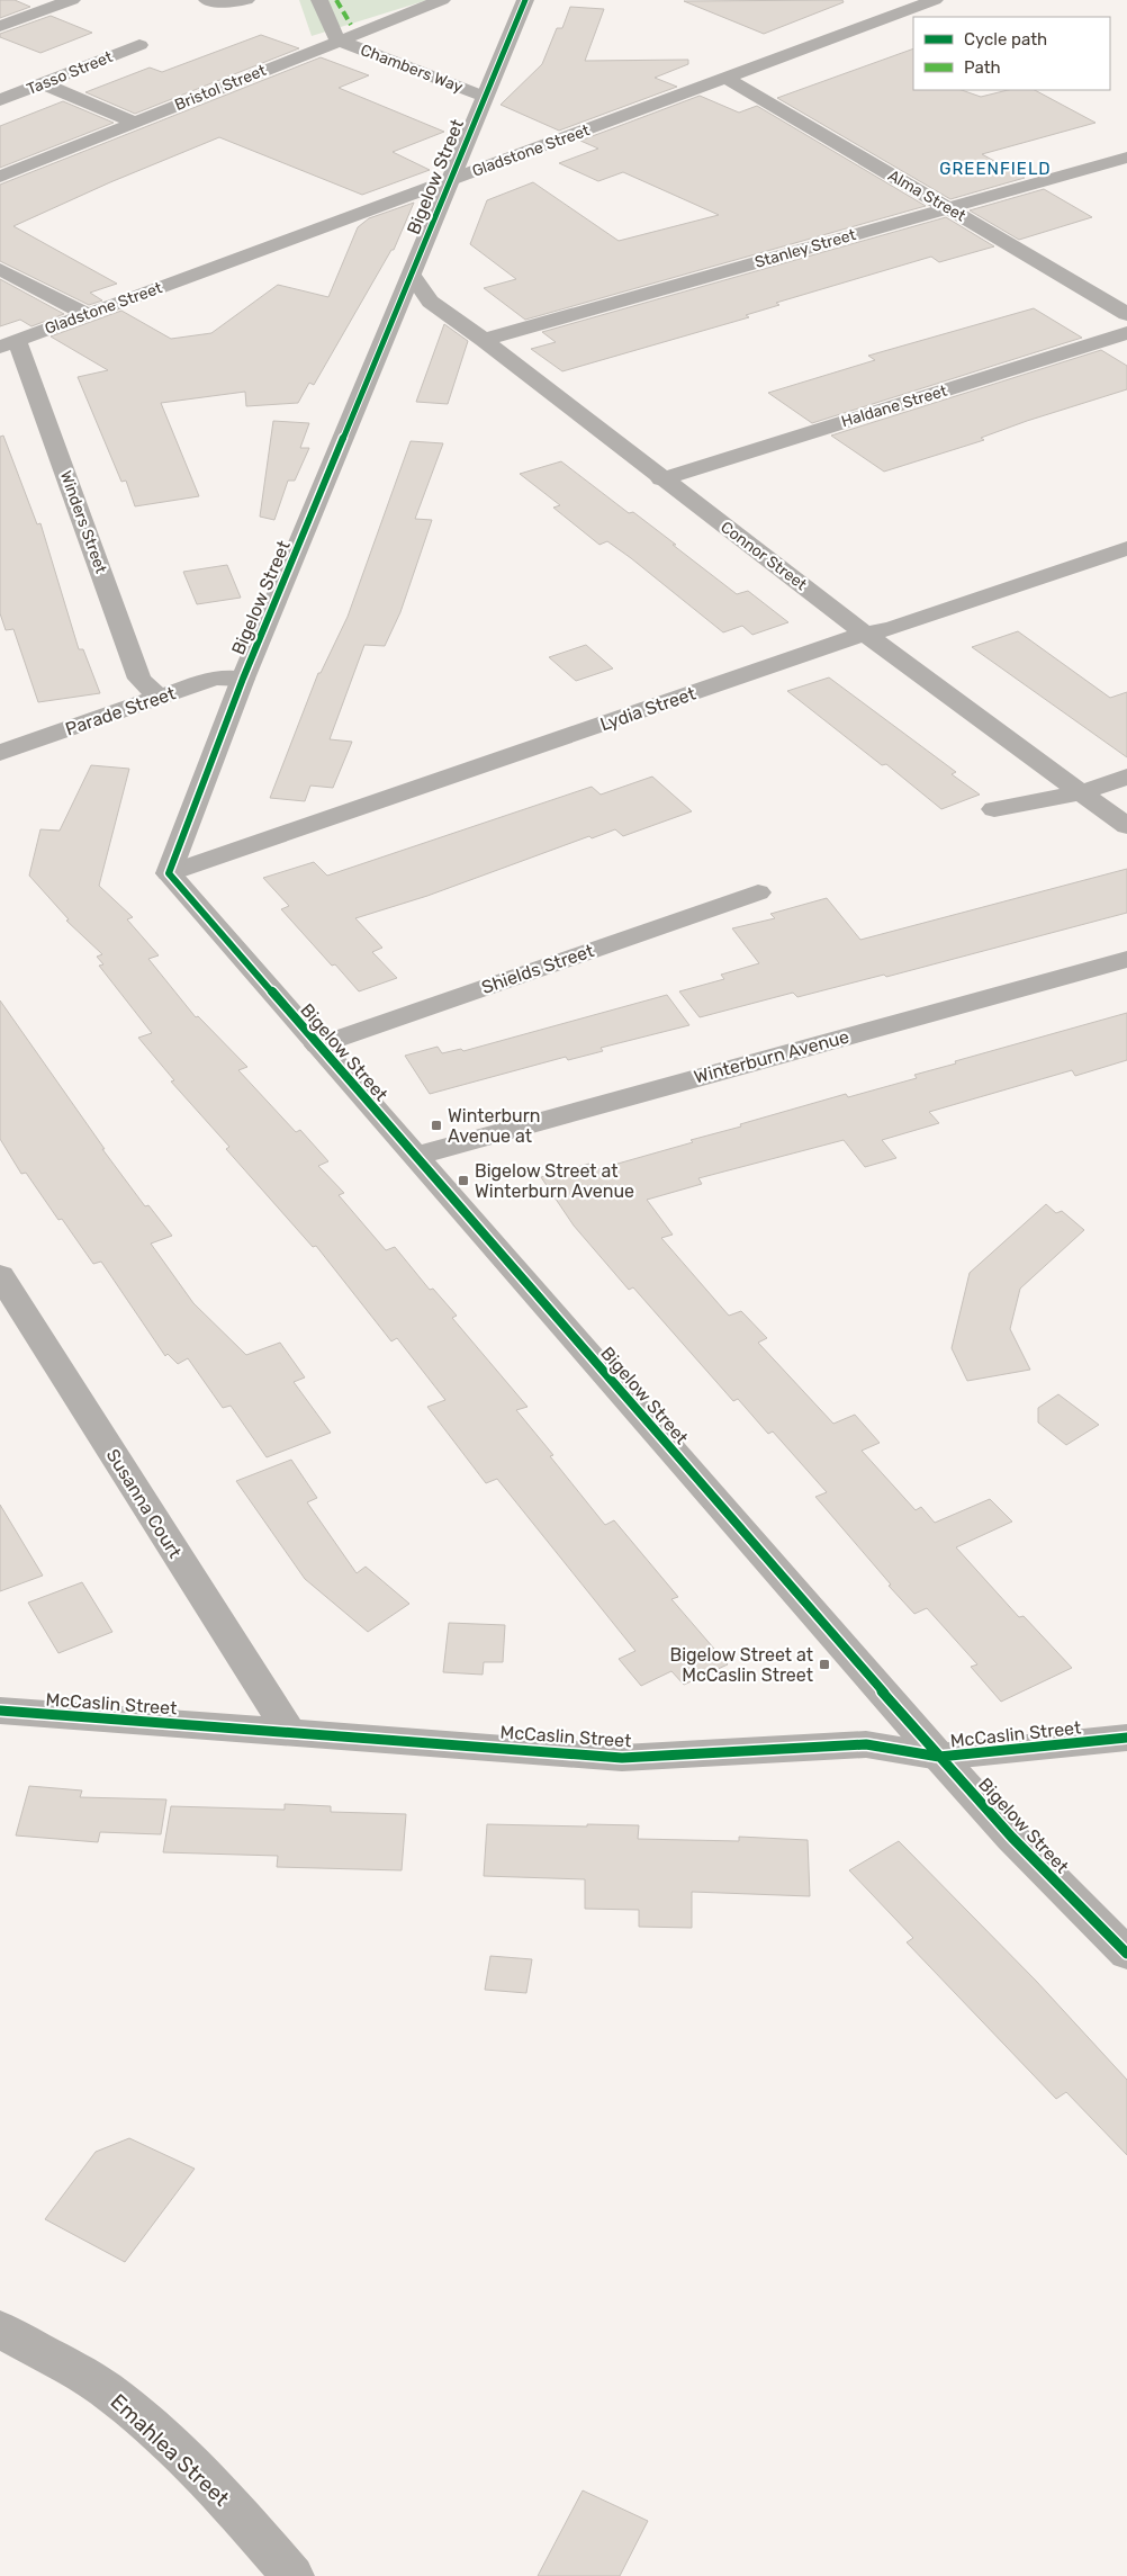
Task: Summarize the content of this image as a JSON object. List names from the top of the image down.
{
  "streets": {
    "street": [
      "Chambers Way",
      "Tasso Street",
      "Bristol Street",
      "Gladstone Street",
      "Bigelow Street",
      "Alma Street",
      "Stanley Street",
      "Haldane Street",
      "Winders Street",
      "Connor Street",
      "Lydia Street",
      "Parade Street",
      "Shields Street",
      "Winterburn Avenue",
      "Susanna Court",
      "McCaslin Street",
      "Emahlea Street"
    ]
  },
  "crossings": [
    ["Chambers Way", "Bristol Street"],
    ["Chambers Way", "Bigelow Street"],
    ["Gladstone Street", "Bigelow Street"],
    ["Gladstone Street", "Alma Street"],
    ["Gladstone Street", "Winders Street"],
    ["Bigelow Street", "Connor Street"],
    ["Bigelow Street", "Lydia Street"],
    ["Bigelow Street", "Parade Street"],
    ["Bigelow Street", "Shields Street"],
    ["Bigelow Street", "Winterburn Avenue"],
    ["Bigelow Street", "McCaslin Street"],
    ["Alma Street", "Stanley Street"],
    ["Stanley Street", "Connor Street"],
    ["Haldane Street", "Connor Street"],
    ["Winders Street", "Parade Street"],
    ["Connor Street", "Lydia Street"],
    ["Susanna Court", "McCaslin Street"]
  ],
  "districts": ["GREENFIELD"],
  "places": {
    "transit": ["Winterburn Avenue at", "Bigelow Street at Winterburn Avenue", "Bigelow Street at McCaslin Street"]
  },
  "legend": ["Cycle path", "Path"]
}
